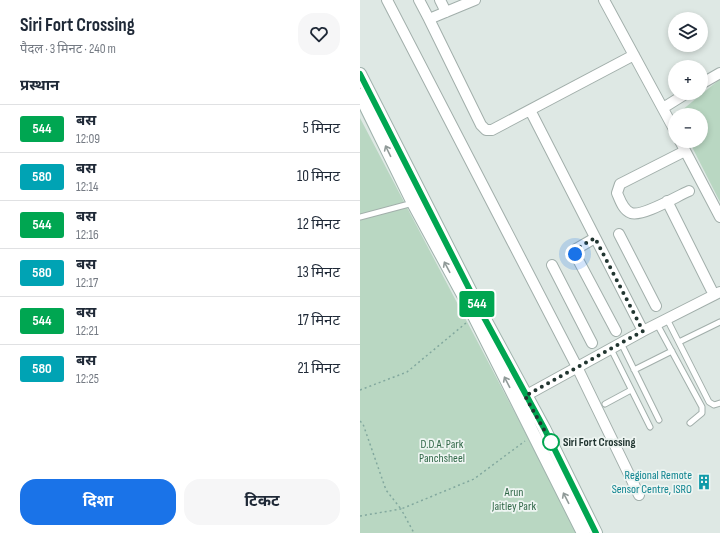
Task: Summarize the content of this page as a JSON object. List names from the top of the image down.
{
  "parks": ["D.D.A. Park Panchsheel", "Arun Jaitley Park"],
  "places": {
    "other": ["Siri Fort Crossing"],
    "building": ["Regional Remote Sensor Centre, ISRO"]
  },
  "lines": ["bus line 544"],
  "page": {
    "heading": [
      ["Siri Fort Crossing", "पैदल · 3 मिनट · 240 m"],
      "प्रस्थान"
    ],
    "on_map": "544",
    "map_buttons": ["+", "−"],
    "list": [
      {
        "mark": "544",
        "name": "बस",
        "note": "12:09",
        "value": "5 मिनट"
      },
      {
        "mark": "580",
        "name": "बस",
        "note": "12:14",
        "value": "10 मिनट"
      },
      {
        "mark": "544",
        "name": "बस",
        "note": "12:16",
        "value": "12 मिनट"
      },
      {
        "mark": "580",
        "name": "बस",
        "note": "12:17",
        "value": "13 मिनट"
      },
      {
        "mark": "544",
        "name": "बस",
        "note": "12:21",
        "value": "17 मिनट"
      },
      {
        "mark": "580",
        "name": "बस",
        "note": "12:25",
        "value": "21 मिनट"
      }
    ],
    "buttons": ["दिशा", "टिकट"]
  }
}
